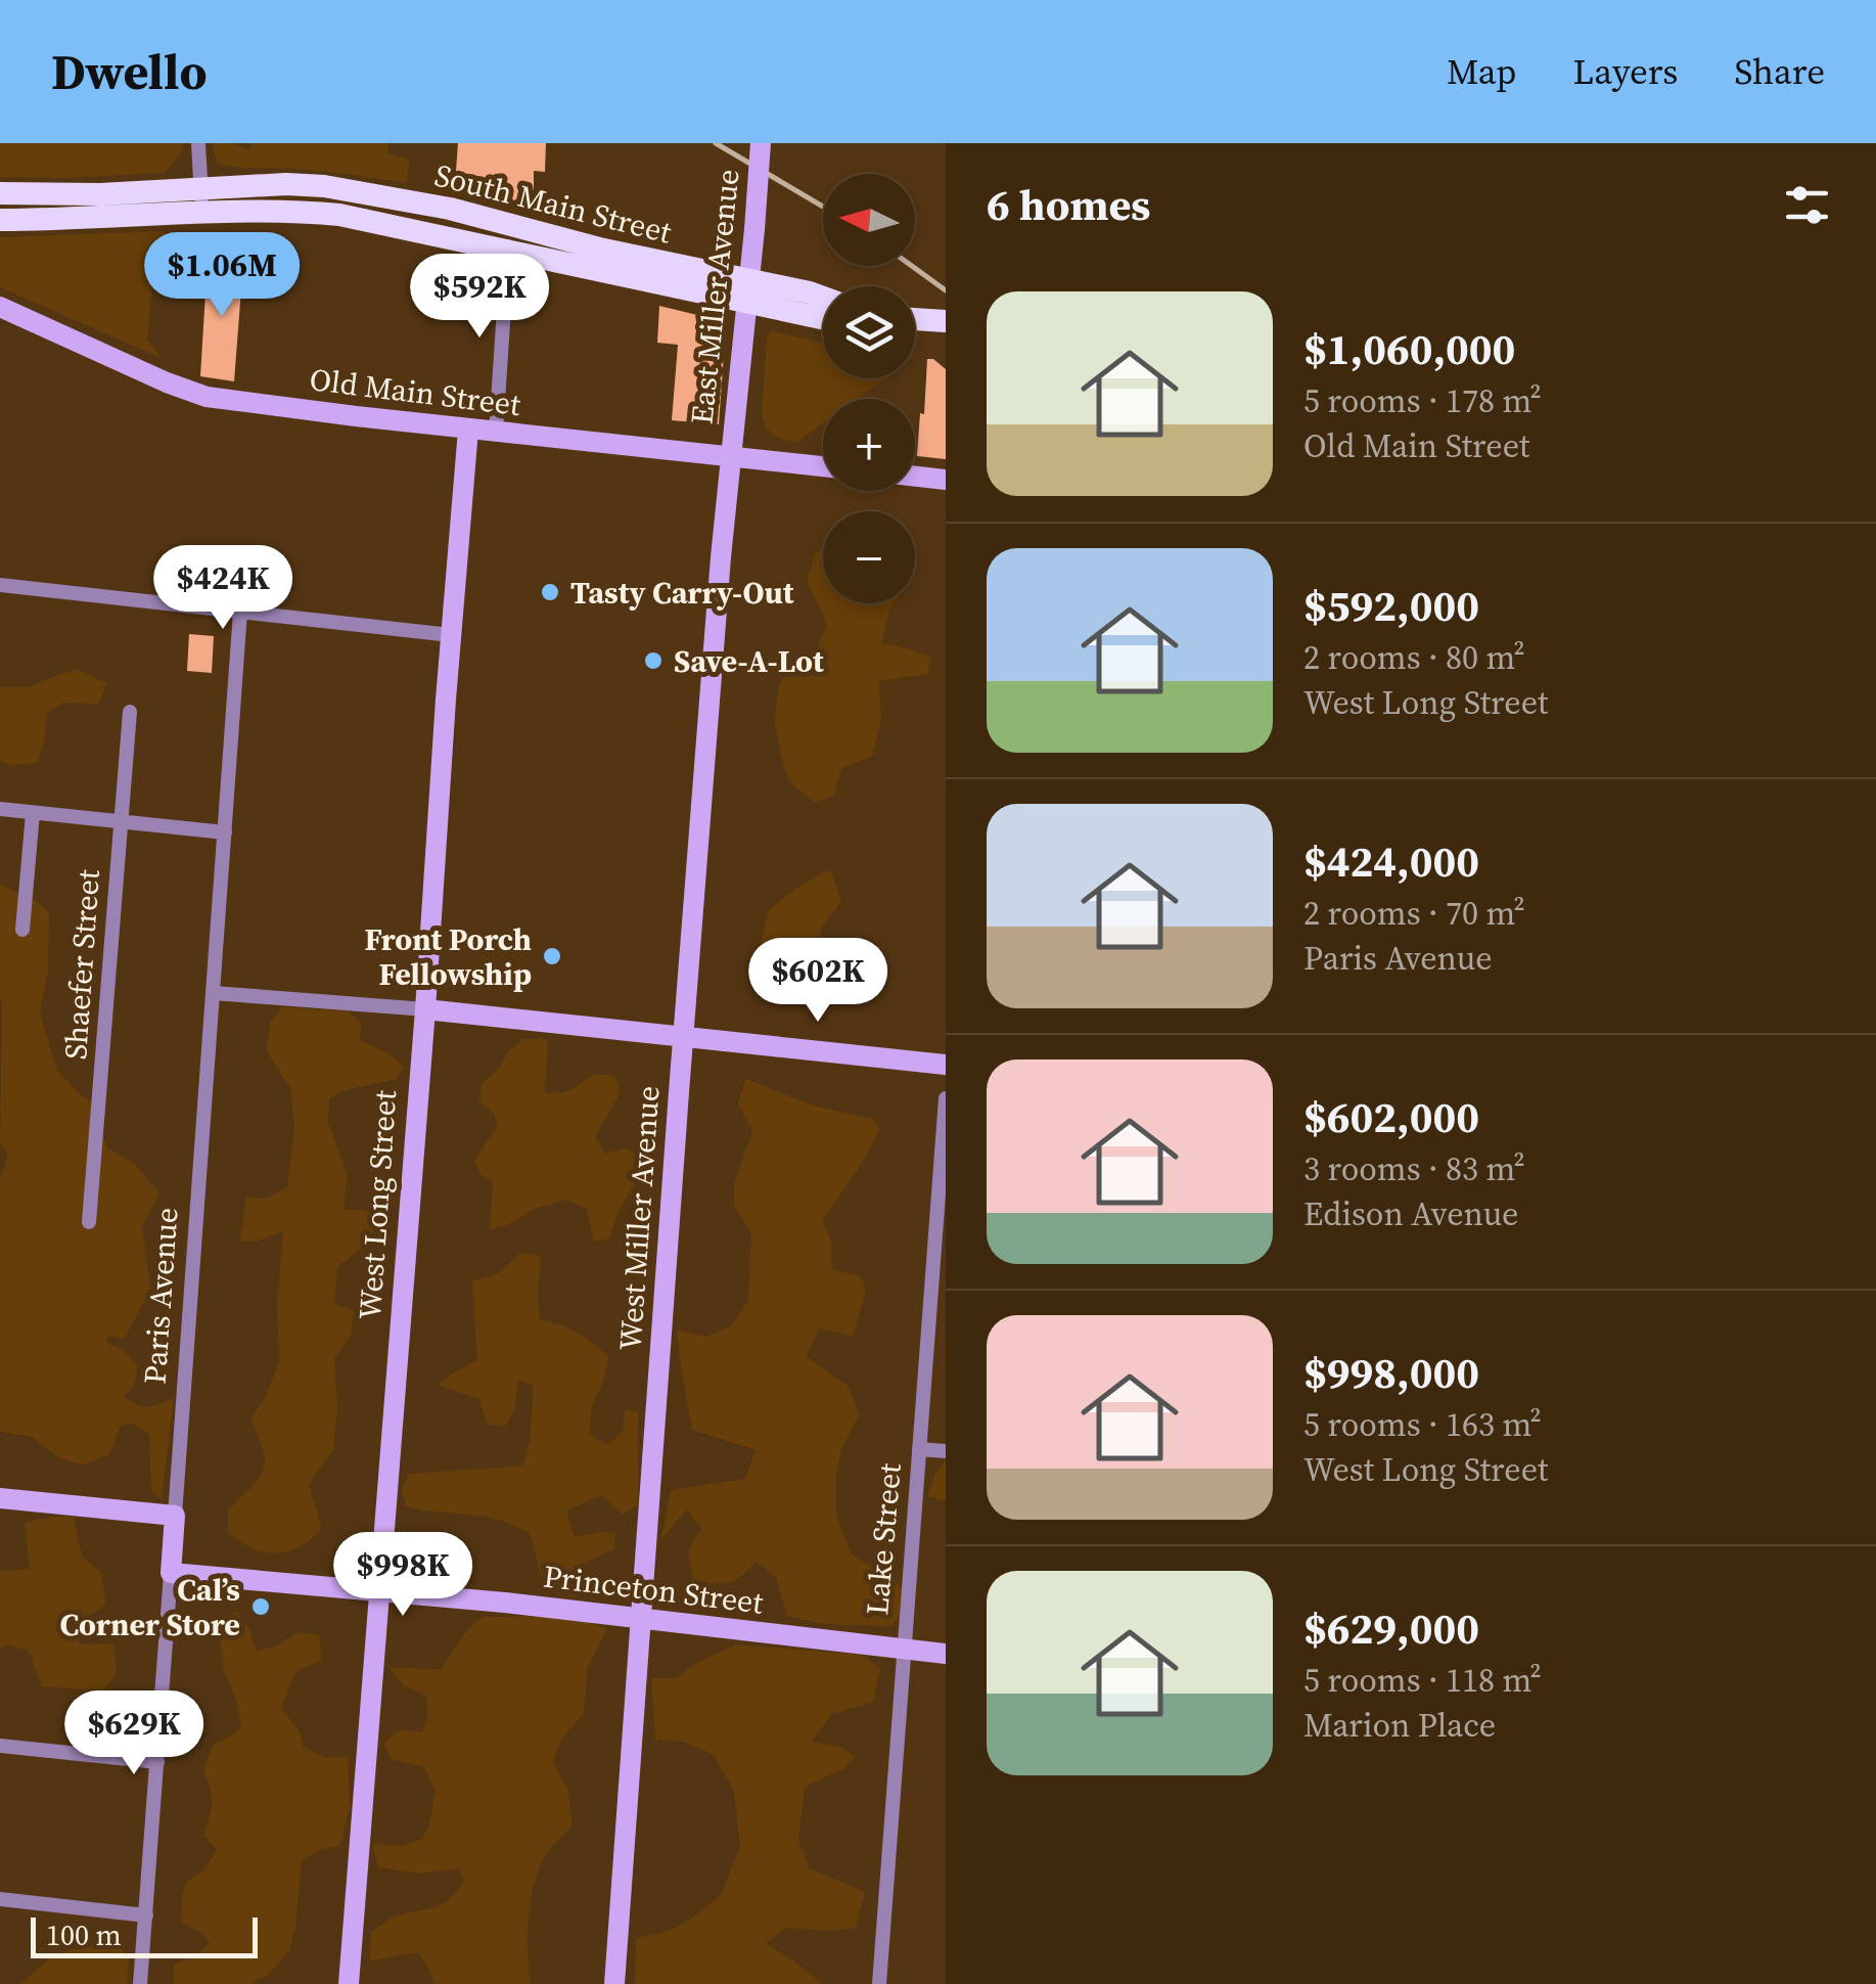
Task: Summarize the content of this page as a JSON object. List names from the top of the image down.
{
  "streets": {
    "main road": ["South Main Street"],
    "street": [
      "East Miller Avenue",
      "Old Main Street",
      "Shaefer Street",
      "West Long Street",
      "West Miller Avenue",
      "Paris Avenue",
      "Lake Street",
      "Princeton Street"
    ]
  },
  "crossings": [
    ["South Main Street", "East Miller Avenue"],
    ["East Miller Avenue", "Old Main Street"],
    ["East Miller Avenue", "West Miller Avenue"],
    ["Old Main Street", "West Long Street"],
    ["Old Main Street", "West Miller Avenue"],
    ["West Long Street", "Princeton Street"],
    ["West Miller Avenue", "Princeton Street"],
    ["Paris Avenue", "Princeton Street"],
    ["Lake Street", "Princeton Street"]
  ],
  "places": [
    "Tasty Carry-Out",
    "Save-A-Lot",
    "Front Porch Fellowship",
    "Cal’s Corner Store"
  ],
  "scale_bar": "100 m",
  "north": "left",
  "page": {
    "header": "Dwello",
    "nav": ["Map", "Layers", "Share"],
    "heading": "6 homes",
    "map_buttons": ["+", "−"],
    "price": [
      "$1.06M",
      "$592K",
      "$424K",
      "$602K",
      "$998K",
      "$629K"
    ],
    "list": [
      {
        "name": "$1,060,000",
        "note": "5 rooms · 178 m² · Old Main Street"
      },
      {
        "name": "$592,000",
        "note": "2 rooms · 80 m² · West Long Street"
      },
      {
        "name": "$424,000",
        "note": "2 rooms · 70 m² · Paris Avenue"
      },
      {
        "name": "$602,000",
        "note": "3 rooms · 83 m² · Edison Avenue"
      },
      {
        "name": "$998,000",
        "note": "5 rooms · 163 m² · West Long Street"
      },
      {
        "name": "$629,000",
        "note": "5 rooms · 118 m² · Marion Place"
      }
    ],
    "scale": "100 m"
  }
}
